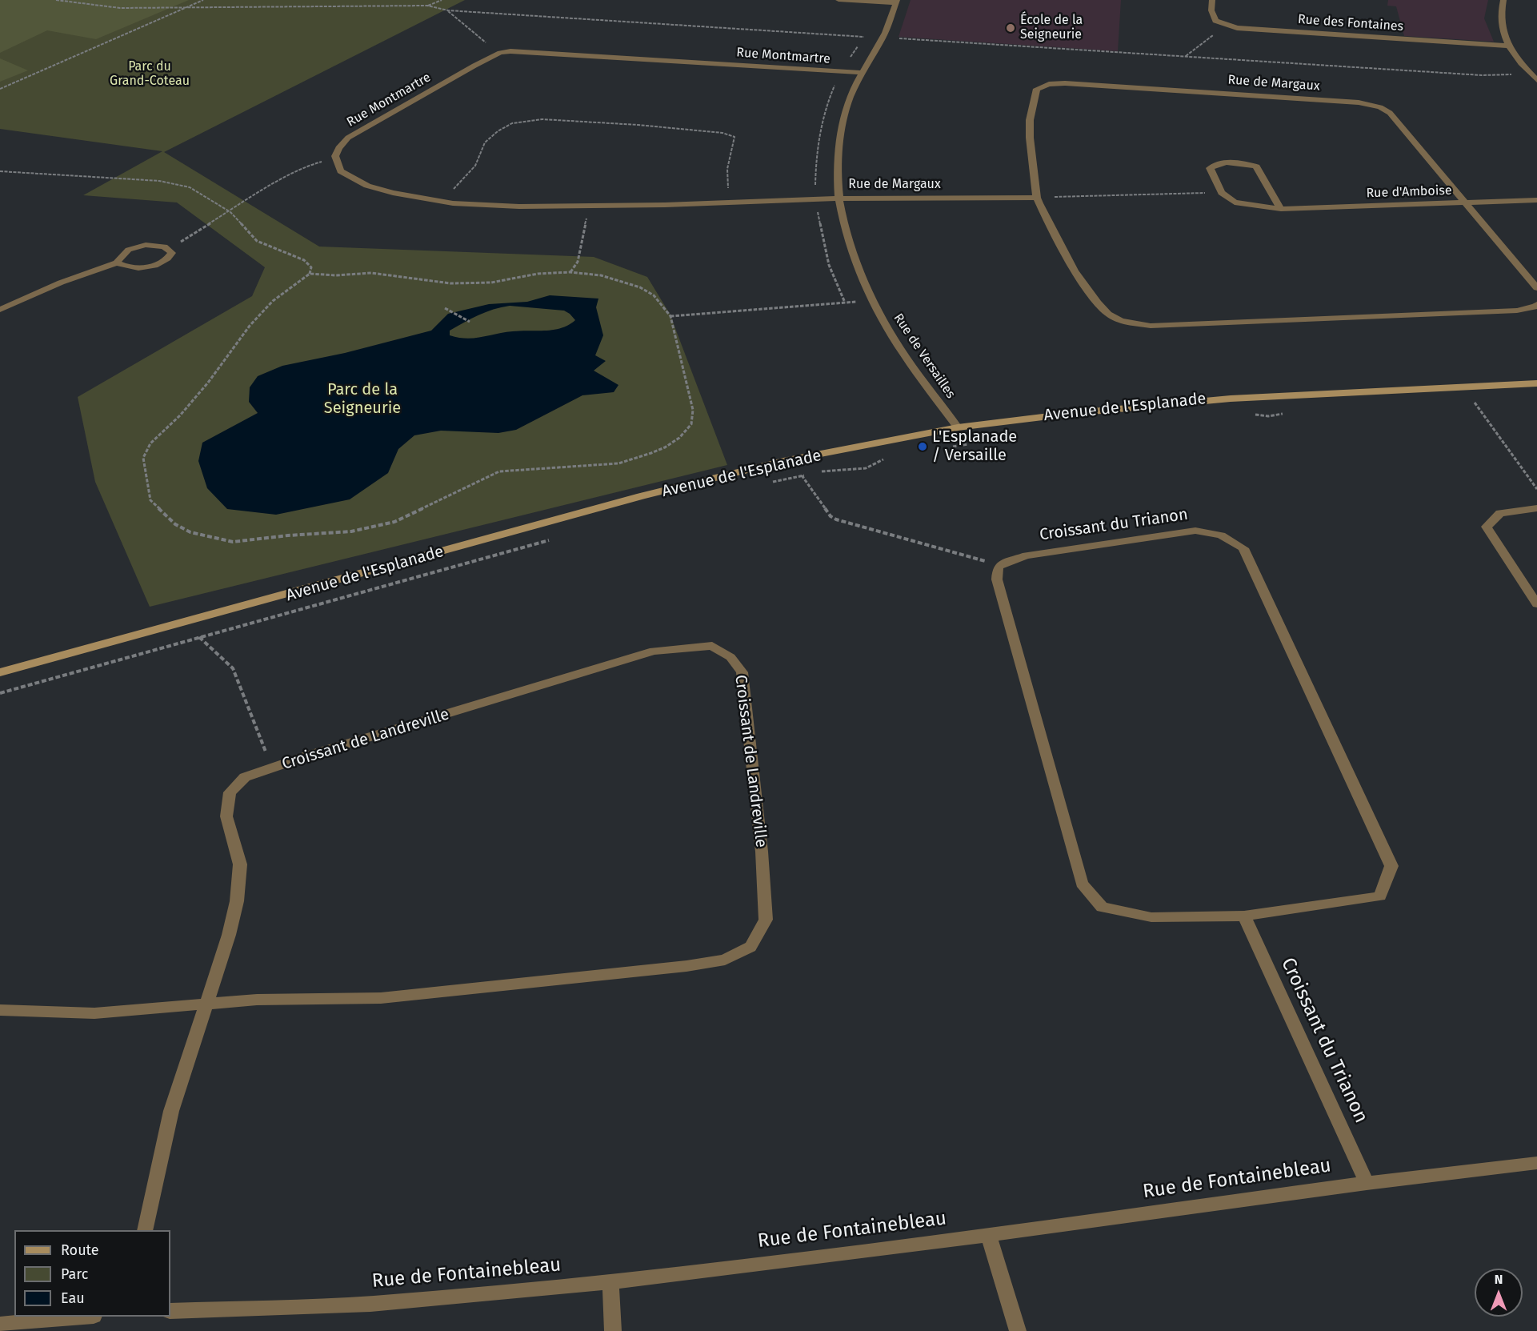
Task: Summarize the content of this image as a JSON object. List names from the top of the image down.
{
  "streets": {
    "street": [
      "Rue des Fontaines",
      "Rue Montmartre",
      "Rue de Margaux",
      "Rue d'Amboise",
      "Rue de Versailles",
      "Avenue de l'Esplanade",
      "Croissant du Trianon",
      "Croissant de Landreville",
      "Rue de Fontainebleau"
    ]
  },
  "crossings": [
    ["Rue Montmartre", "Rue de Margaux"],
    ["Rue Montmartre", "Rue de Versailles"],
    ["Rue de Margaux", "Rue d'Amboise"],
    ["Rue de Margaux", "Rue de Versailles"],
    ["Rue de Versailles", "Avenue de l'Esplanade"],
    ["Croissant du Trianon", "Rue de Fontainebleau"]
  ],
  "parks": ["Parc du Grand-Coteau", "Parc de la Seigneurie"],
  "places": ["École de la Seigneurie", "L'Esplanade / Versaille"],
  "legend": ["Route", "Parc", "Eau"],
  "north": "top"
}
